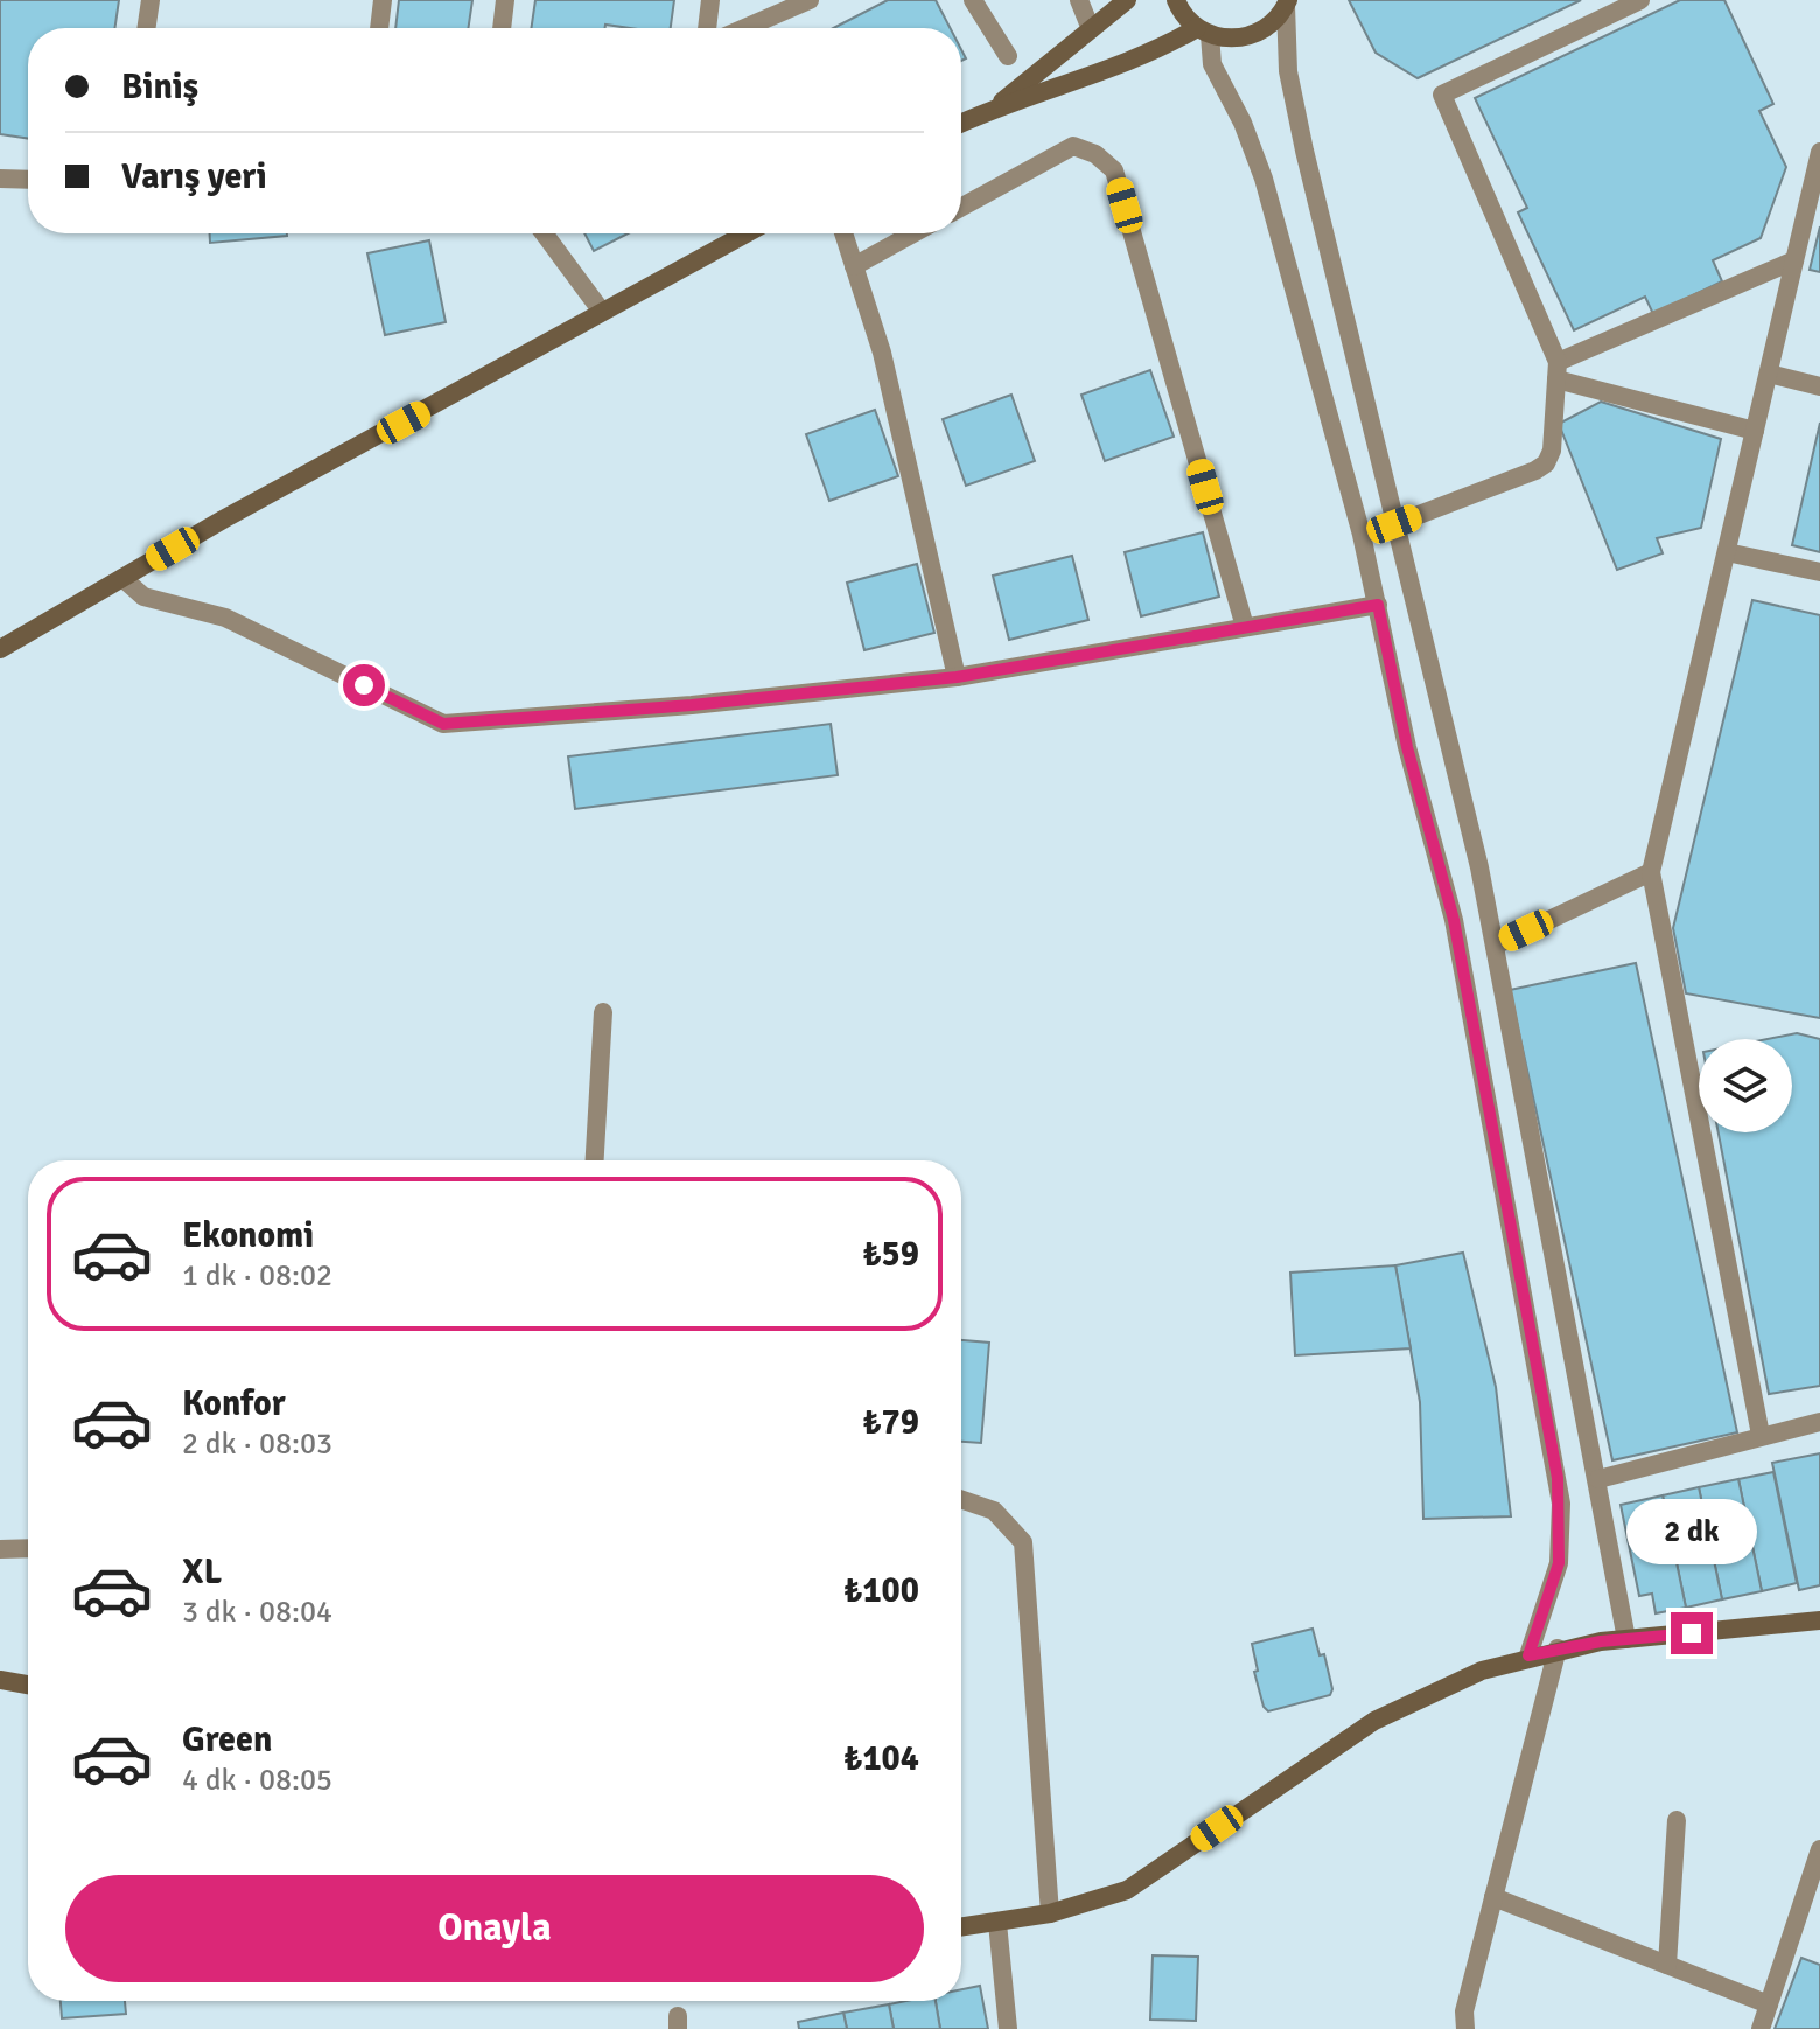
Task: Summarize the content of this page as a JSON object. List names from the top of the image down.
{
  "page": {
    "banner": ["Biniş", "Varış yeri"],
    "list": [
      {
        "name": "Ekonomi",
        "note": "1 dk · 08:02",
        "value": "₺59"
      },
      {
        "name": "Konfor",
        "note": "2 dk · 08:03",
        "value": "₺79"
      },
      {
        "name": "XL",
        "note": "3 dk · 08:04",
        "value": "₺100"
      },
      {
        "name": "Green",
        "note": "4 dk · 08:05",
        "value": "₺104"
      }
    ],
    "bubble": "2 dk",
    "buttons": "Onayla"
  }
}
